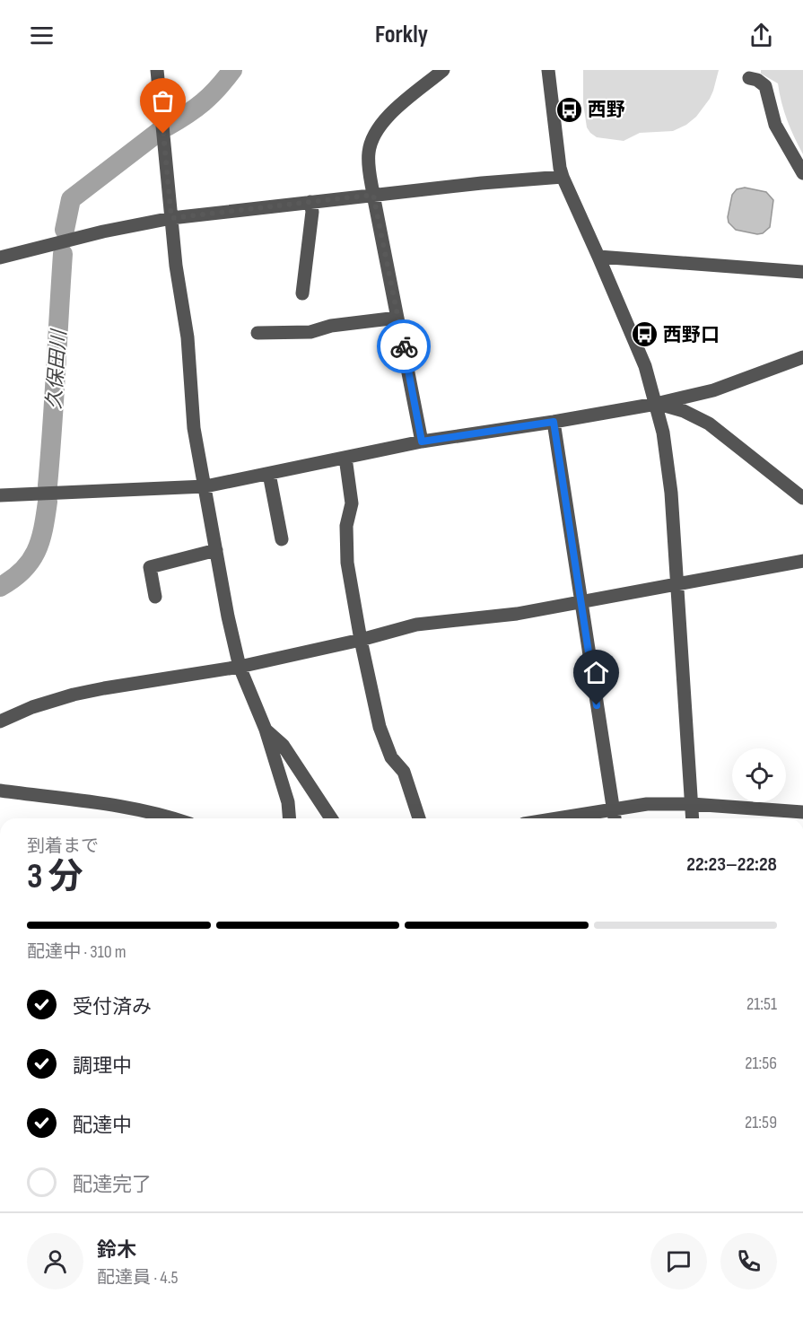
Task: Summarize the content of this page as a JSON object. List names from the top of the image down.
{
  "water": ["久保田川"],
  "places": {
    "bus stop": ["西野", "西野口"]
  },
  "page": {
    "header": "Forkly",
    "heading": ["3 分", "到着まで", "22:23–22:28"],
    "panel": ["鈴木", "配達員 · 4.5"],
    "bar": "配達中 · 310 m",
    "list": [
      ["受付済み", "21:51"],
      ["調理中", "21:56"],
      ["配達中", "21:59"],
      "配達完了"
    ]
  }
}
